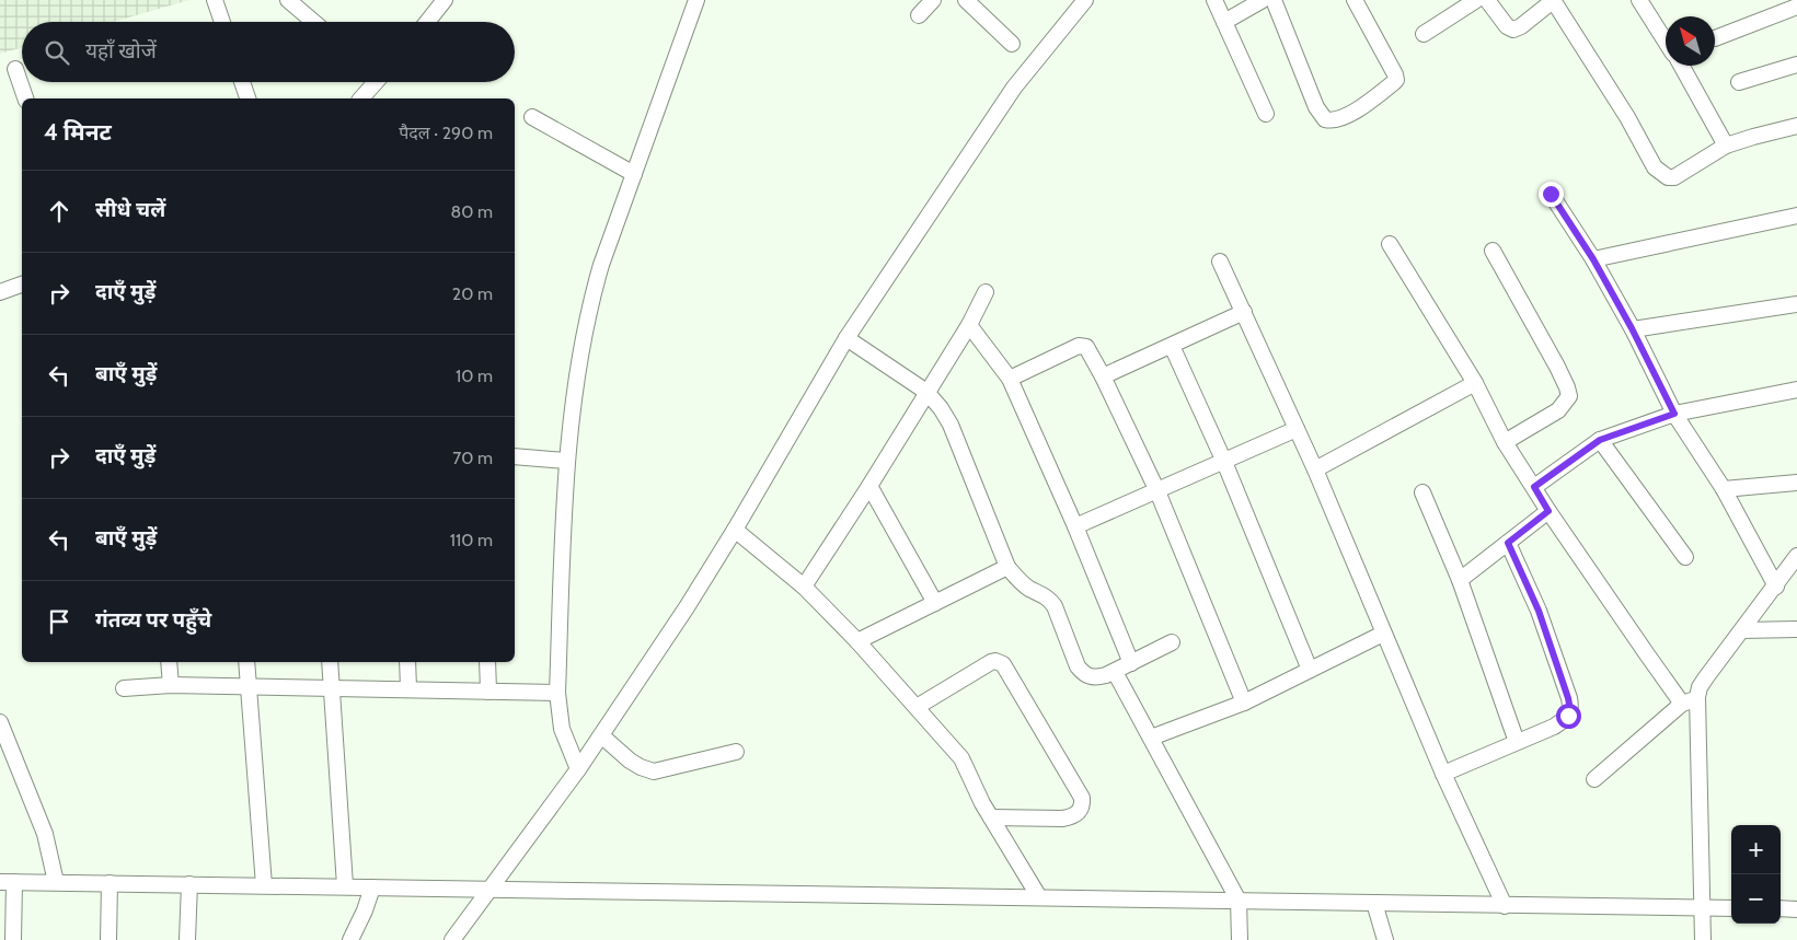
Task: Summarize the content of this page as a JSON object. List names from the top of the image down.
{
  "north": "top left",
  "page": {
    "search": "यहाँ खोजें",
    "heading": ["4 मिनट", "पैदल · 290 m"],
    "list": [
      ["सीधे चलें", "80 m"],
      ["दाएँ मुड़ें", "20 m"],
      ["बाएँ मुड़ें", "10 m"],
      ["दाएँ मुड़ें", "70 m"],
      ["बाएँ मुड़ें", "110 m"],
      "गंतव्य पर पहुँचे"
    ],
    "map_buttons": ["+", "−"]
  }
}
